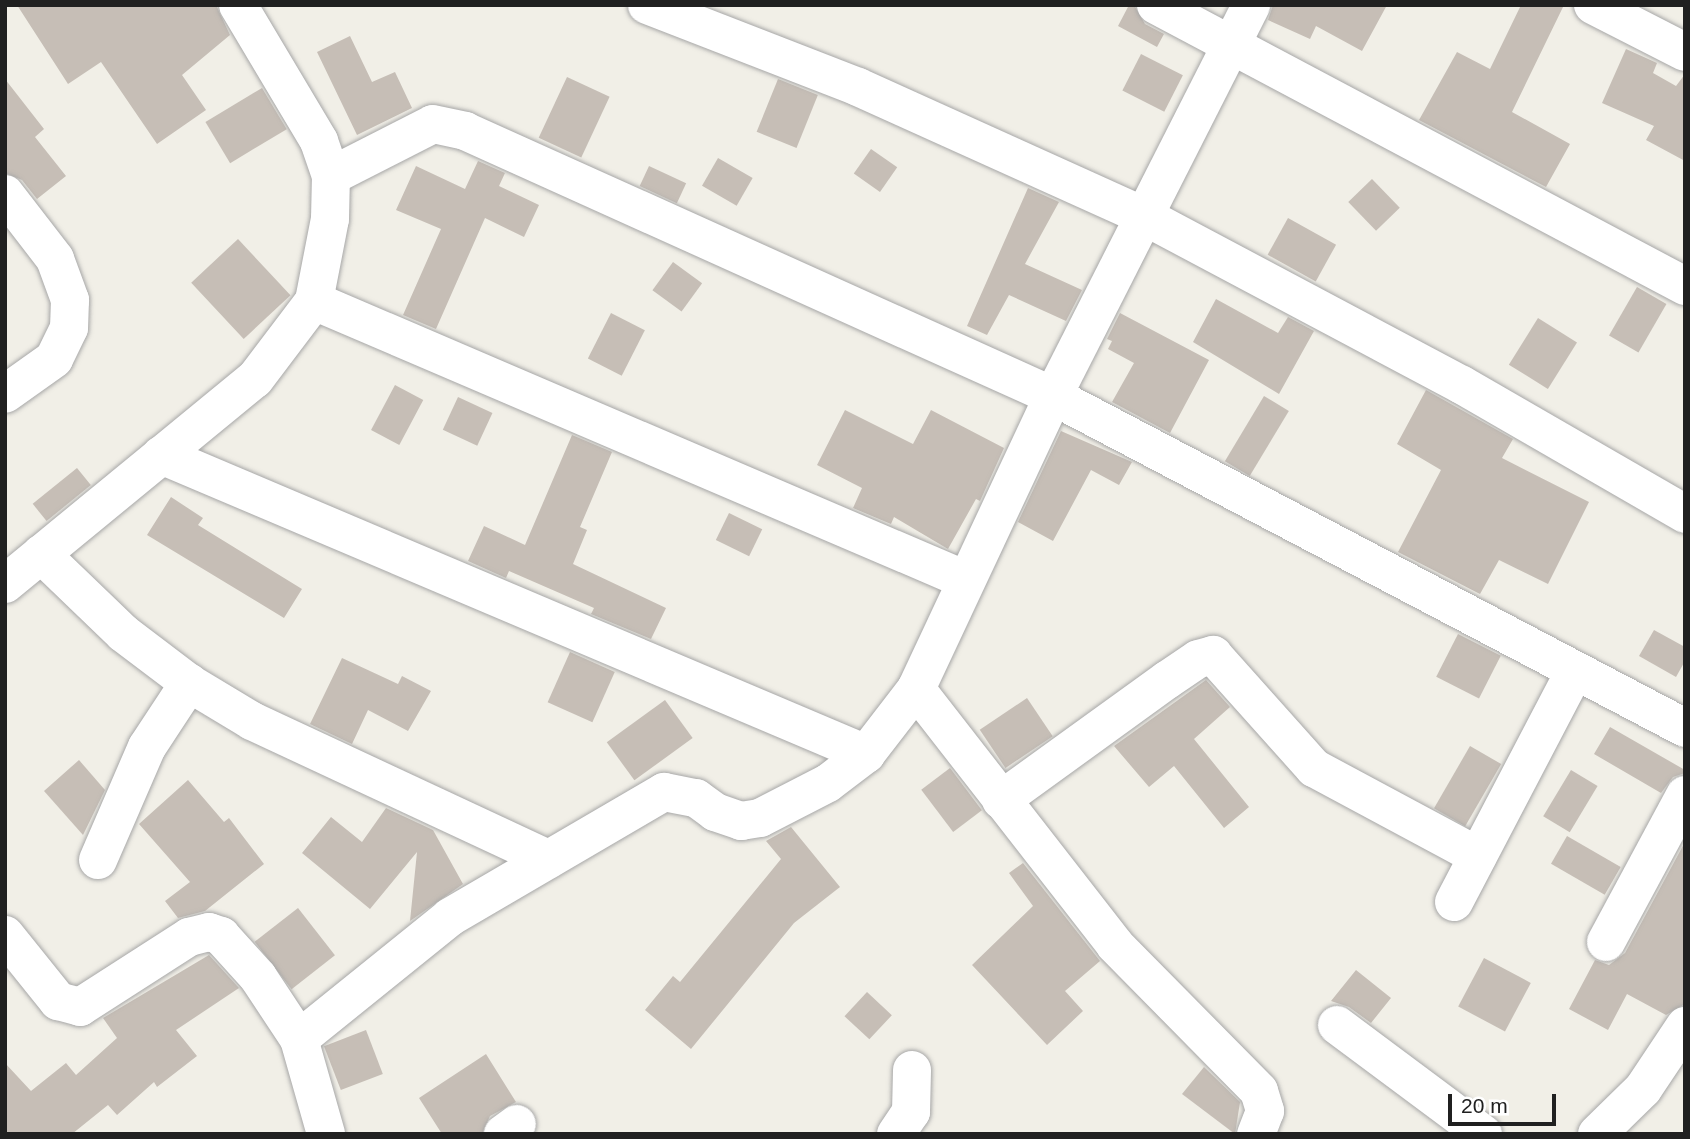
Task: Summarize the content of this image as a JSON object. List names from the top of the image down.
{
  "scale_bar": "20 m"
}
